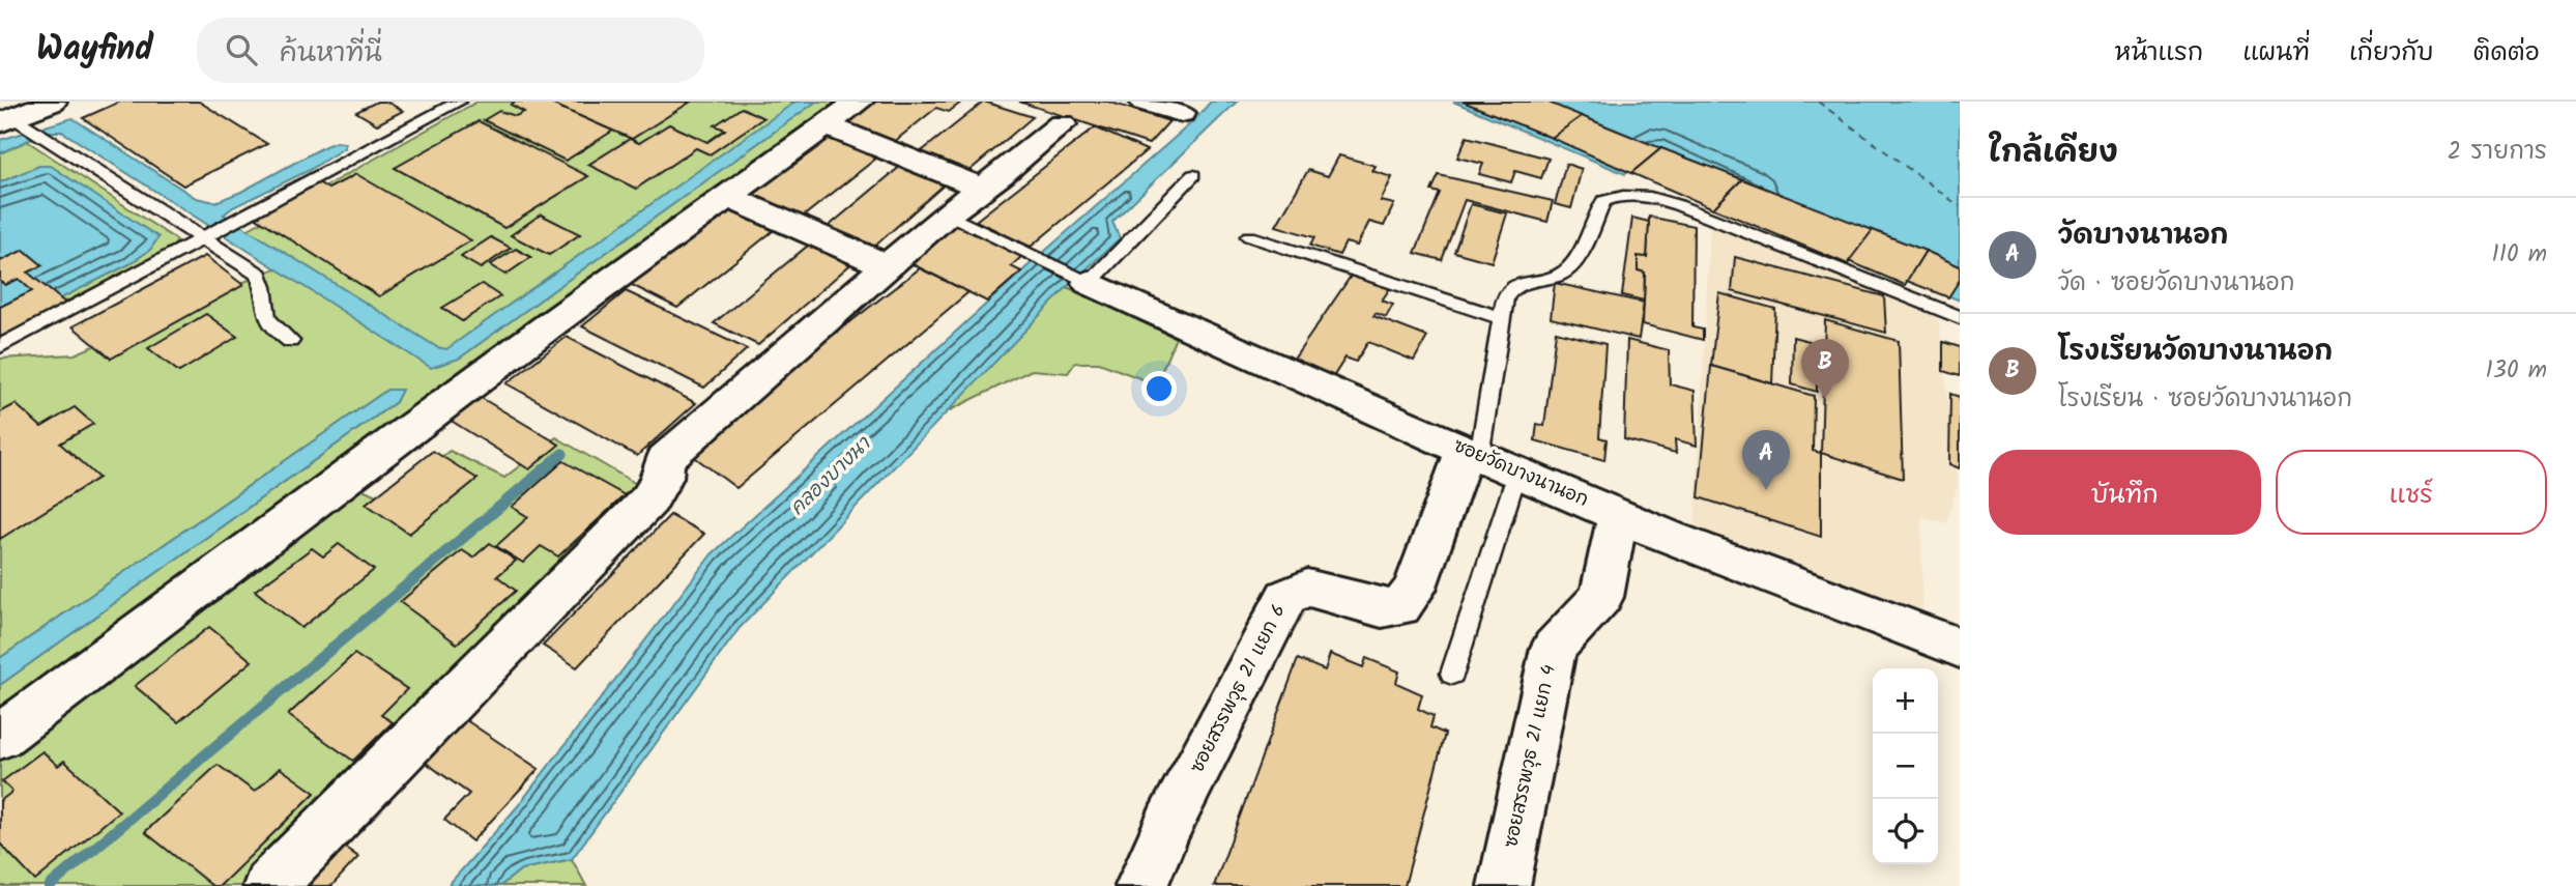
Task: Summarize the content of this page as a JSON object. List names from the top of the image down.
{
  "streets": {
    "street": ["ซอยวัดบางนานอก", "ซอยสรรพวุธ 21 แยก 6", "ซอยสรรพวุธ 21 แยก 4"]
  },
  "crossings": [
    ["ซอยวัดบางนานอก", "ซอยสรรพวุธ 21 แยก 6"],
    ["ซอยวัดบางนานอก", "ซอยสรรพวุธ 21 แยก 4"]
  ],
  "water": ["คลองบางนา"],
  "page": {
    "header": "Wayfind",
    "search": "ค้นหาที่นี่",
    "nav": [
      "หน้าแรก",
      "แผนที่",
      "เกี่ยวกับ",
      "ติดต่อ"
    ],
    "heading": ["ใกล้เคียง", "2 รายการ"],
    "list": [
      {
        "mark": "A",
        "name": "วัดบางนานอก",
        "note": "วัด · ซอยวัดบางนานอก",
        "value": "110 m"
      },
      {
        "mark": "B",
        "name": "โรงเรียนวัดบางนานอก",
        "note": "โรงเรียน · ซอยวัดบางนานอก",
        "value": "130 m"
      }
    ],
    "pins": ["B", "A"],
    "buttons": ["บันทึก", "แชร์"],
    "map_buttons": ["+", "−"]
  }
}
